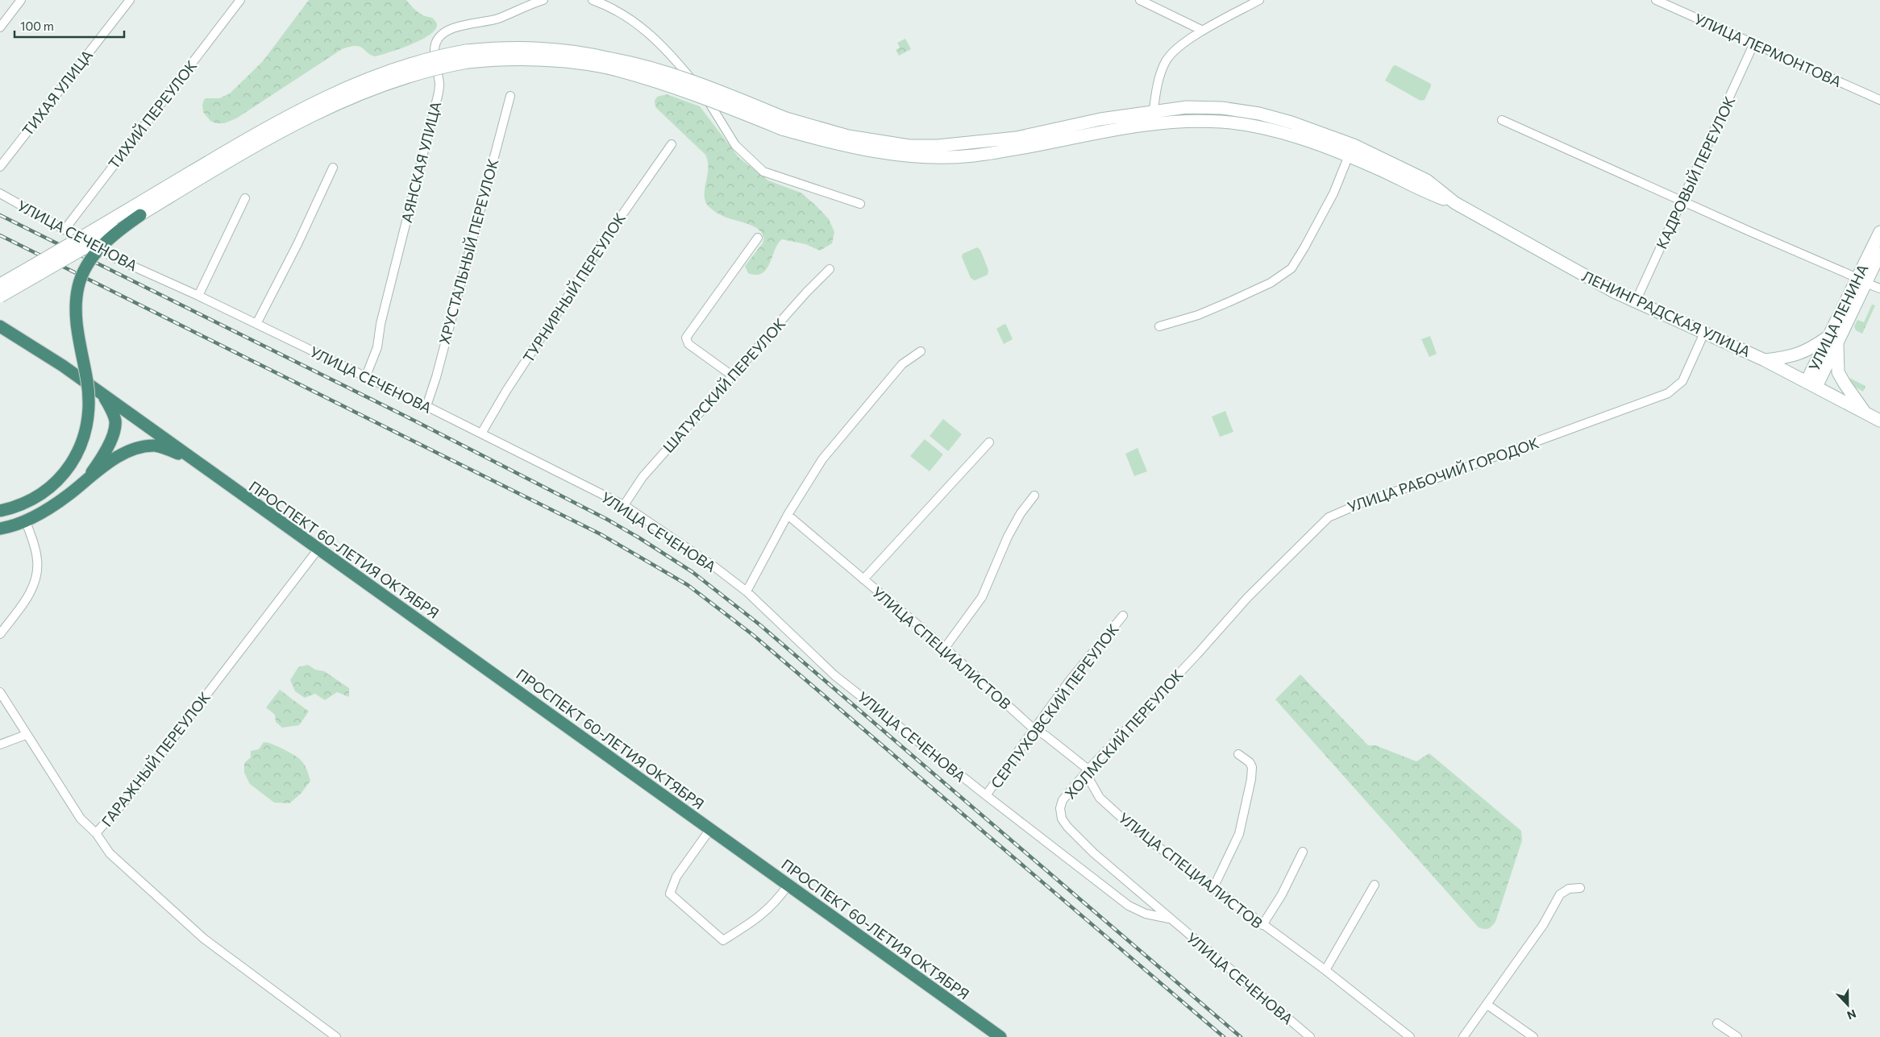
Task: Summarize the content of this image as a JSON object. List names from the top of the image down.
{
  "streets": {
    "highway": ["ПРОСПЕКТ 60-ЛЕТИЯ ОКТЯБРЯ"],
    "main road": ["ЛЕНИНГРАДСКАЯ УЛИЦА", "УЛИЦА ЛЕНИНА"],
    "street": [
      "УЛИЦА ЛЕРМОНТОВА",
      "ТИХАЯ УЛИЦА",
      "ТИХИЙ ПЕРЕУЛОК",
      "АЯНСКАЯ УЛИЦА",
      "КАДРОВЫЙ ПЕРЕУЛОК",
      "УЛИЦА СЕЧЕНОВА",
      "ХРУСТАЛЬНЫЙ ПЕРЕУЛОК",
      "ТУРНИРНЫЙ ПЕРЕУЛОК",
      "ШАТУРСКИЙ ПЕРЕУЛОК",
      "УЛИЦА РАБОЧИЙ ГОРОДОК",
      "УЛИЦА СПЕЦИАЛИСТОВ",
      "СЕРПУХОВСКИЙ ПЕРЕУЛОК",
      "ХОЛМСКИЙ ПЕРЕУЛОК",
      "ГАРАЖНЫЙ ПЕРЕУЛОК"
    ]
  },
  "crossings": [
    ["УЛИЦА ЛЕРМОНТОВА", "КАДРОВЫЙ ПЕРЕУЛОК"],
    ["ТИХИЙ ПЕРЕУЛОК", "УЛИЦА СЕЧЕНОВА"],
    ["АЯНСКАЯ УЛИЦА", "УЛИЦА СЕЧЕНОВА"],
    ["КАДРОВЫЙ ПЕРЕУЛОК", "ЛЕНИНГРАДСКАЯ УЛИЦА"],
    ["УЛИЦА СЕЧЕНОВА", "ХРУСТАЛЬНЫЙ ПЕРЕУЛОК"],
    ["УЛИЦА СЕЧЕНОВА", "ТУРНИРНЫЙ ПЕРЕУЛОК"],
    ["УЛИЦА СЕЧЕНОВА", "ШАТУРСКИЙ ПЕРЕУЛОК"],
    ["УЛИЦА СЕЧЕНОВА", "СЕРПУХОВСКИЙ ПЕРЕУЛОК"],
    ["УЛИЦА СЕЧЕНОВА", "ХОЛМСКИЙ ПЕРЕУЛОК"],
    ["ЛЕНИНГРАДСКАЯ УЛИЦА", "УЛИЦА ЛЕНИНА"],
    ["ЛЕНИНГРАДСКАЯ УЛИЦА", "УЛИЦА РАБОЧИЙ ГОРОДОК"],
    ["УЛИЦА РАБОЧИЙ ГОРОДОК", "ХОЛМСКИЙ ПЕРЕУЛОК"],
    ["ПРОСПЕКТ 60-ЛЕТИЯ ОКТЯБРЯ", "ГАРАЖНЫЙ ПЕРЕУЛОК"],
    ["УЛИЦА СПЕЦИАЛИСТОВ", "СЕРПУХОВСКИЙ ПЕРЕУЛОК"],
    ["УЛИЦА СПЕЦИАЛИСТОВ", "ХОЛМСКИЙ ПЕРЕУЛОК"]
  ],
  "scale_bar": "100 m",
  "north": "bottom"
}
